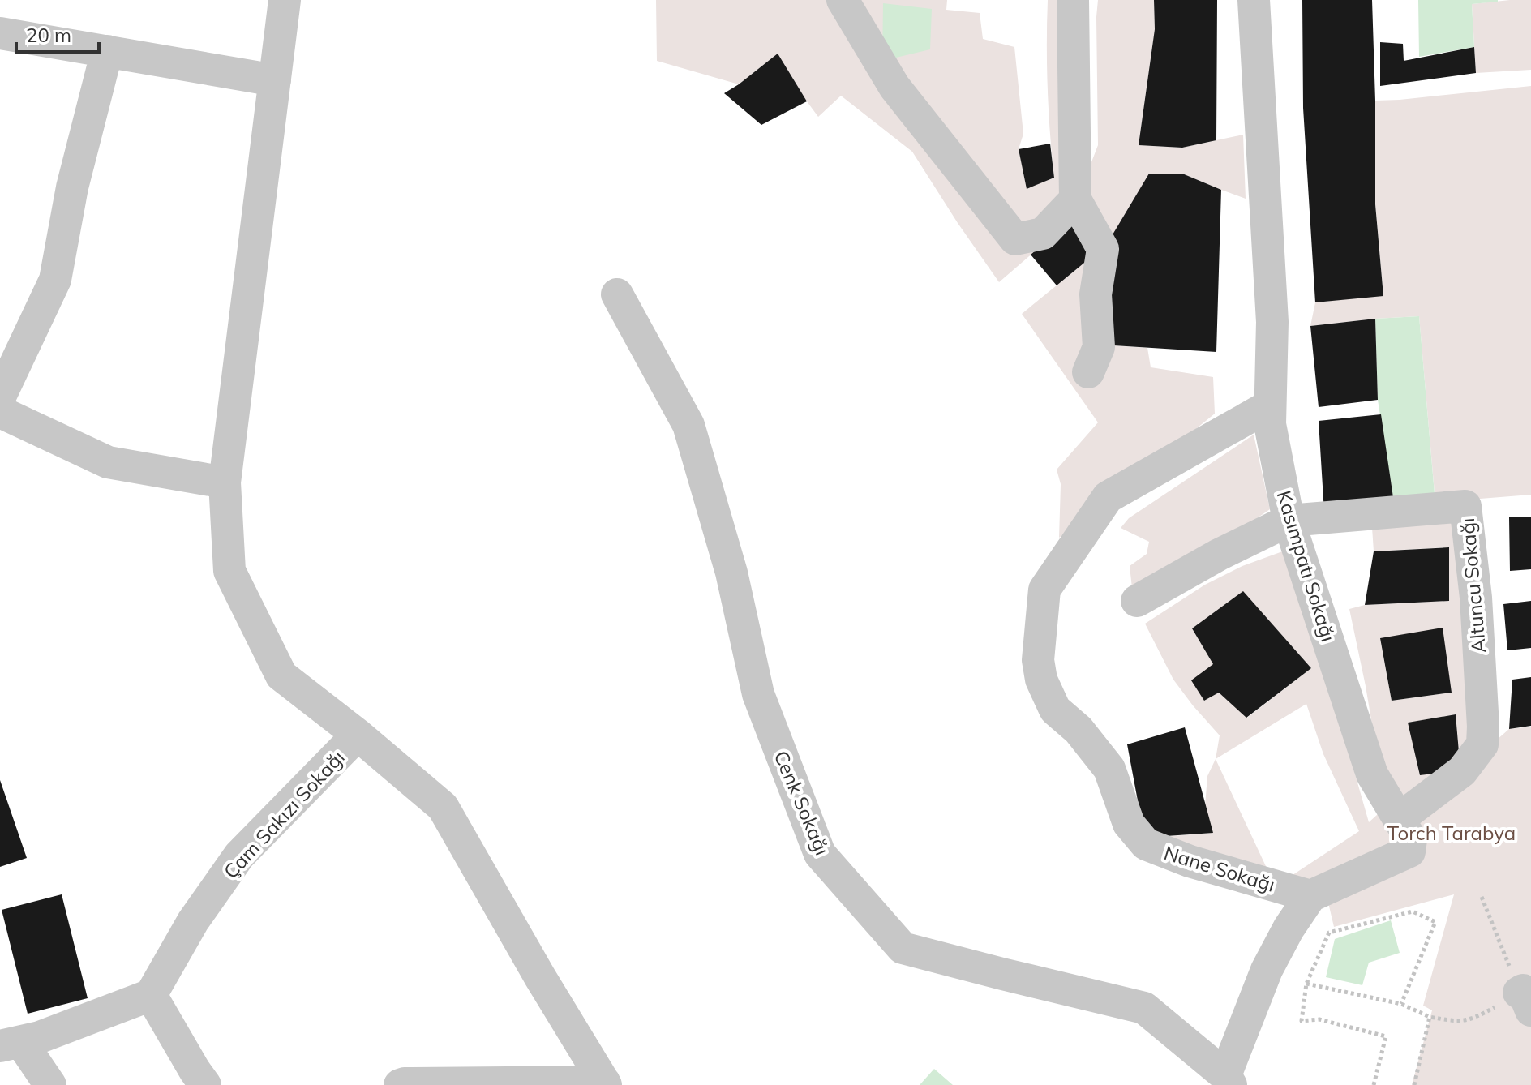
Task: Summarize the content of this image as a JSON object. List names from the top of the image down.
{
  "streets": {
    "street": [
      "Kasımpatı Sokağı",
      "Altuncu Sokağı",
      "Cenk Sokağı",
      "Çam Sakızı Sokağı",
      "Nane Sokağı"
    ]
  },
  "crossings": [
    ["Kasımpatı Sokağı", "Altuncu Sokağı"],
    ["Kasımpatı Sokağı", "Nane Sokağı"]
  ],
  "parks": ["Torch Tarabya"],
  "scale_bar": "20 m"
}
